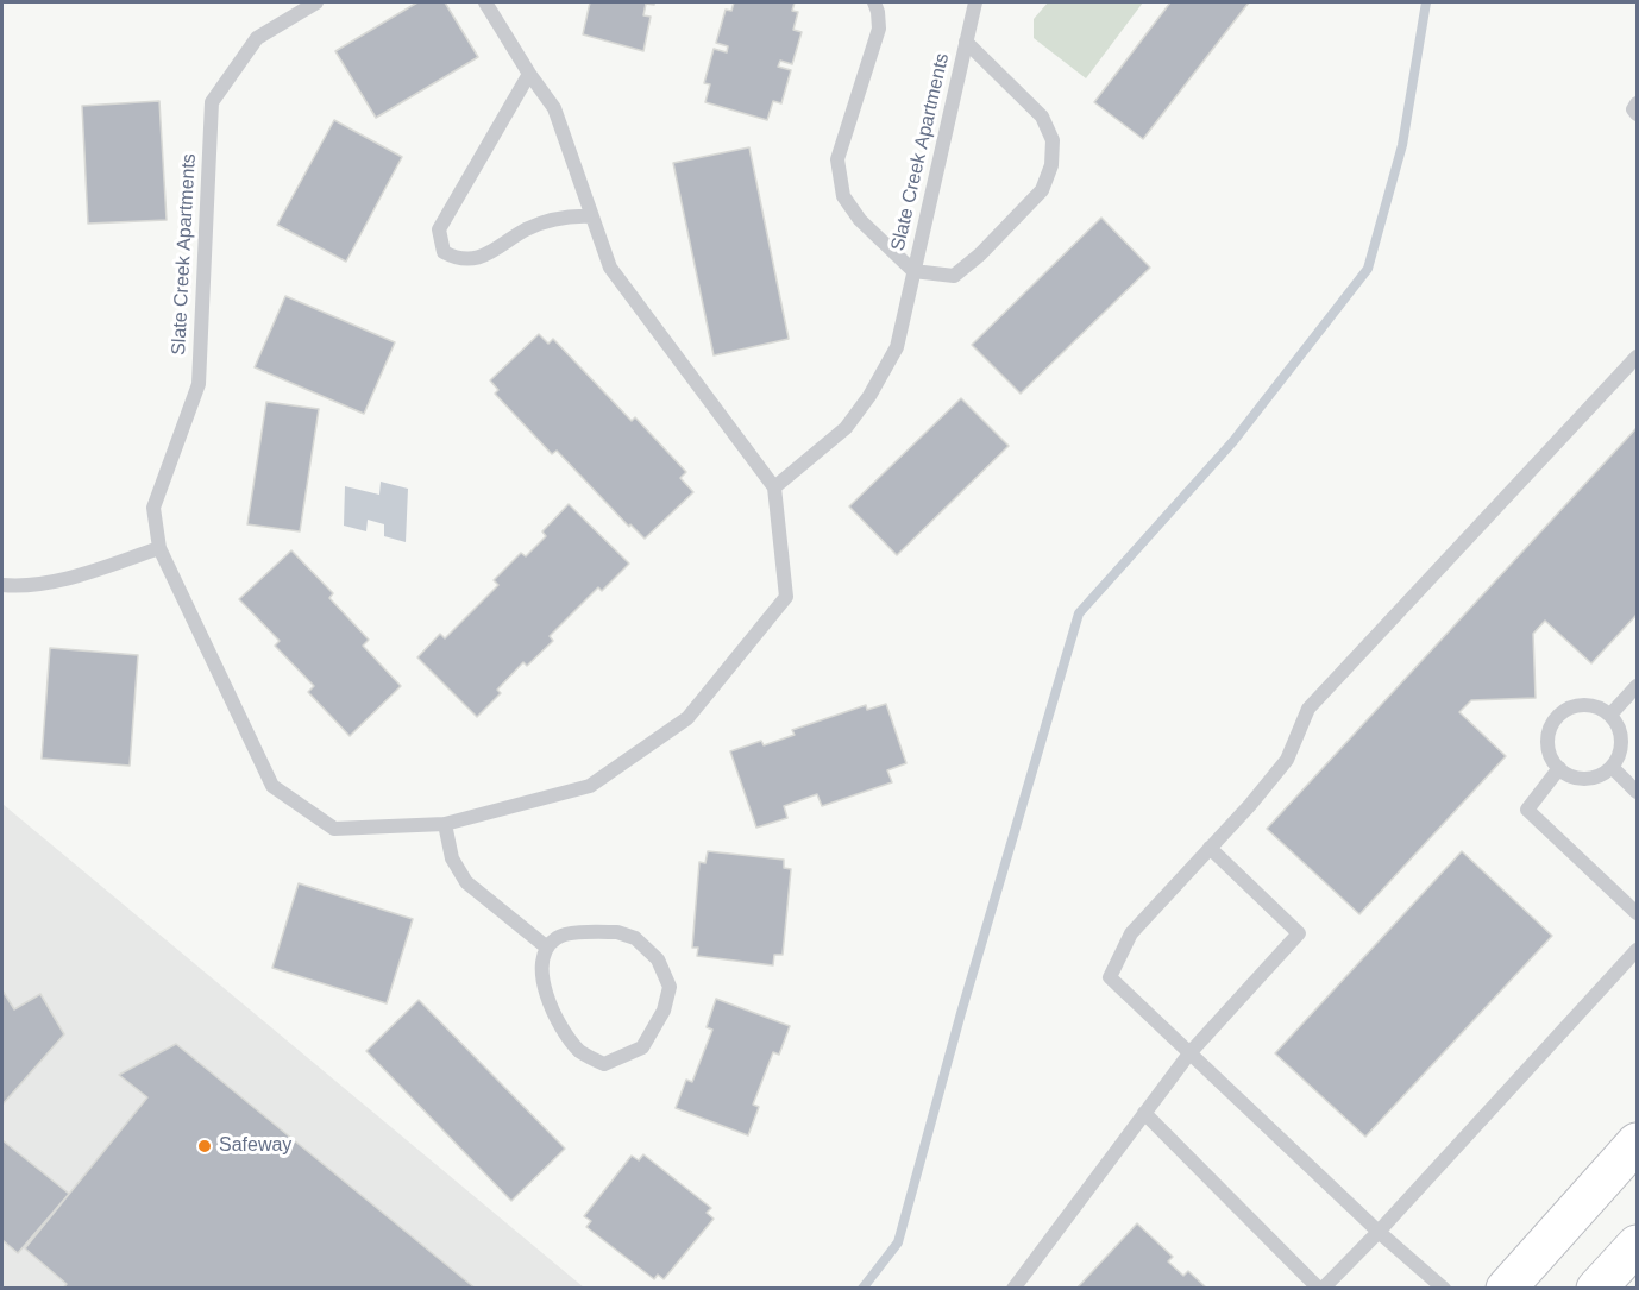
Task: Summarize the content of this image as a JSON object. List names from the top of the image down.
{
  "streets": {
    "lane": ["Slate Creek Apartments"]
  },
  "places": ["Safeway"]
}
